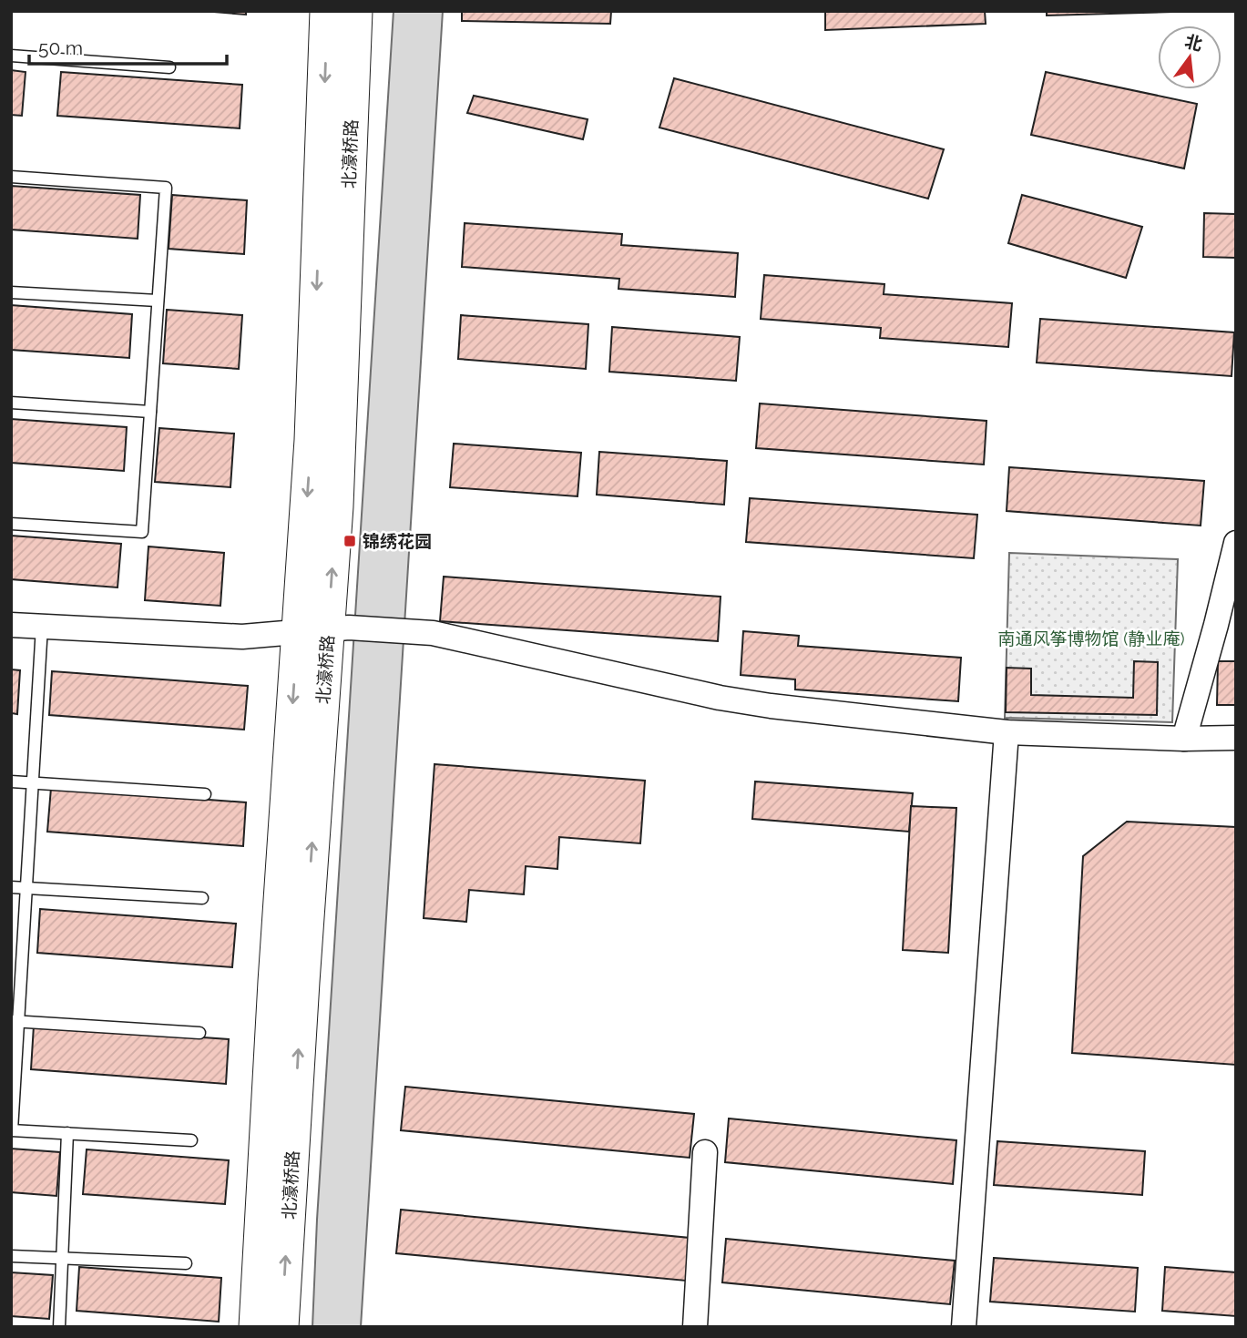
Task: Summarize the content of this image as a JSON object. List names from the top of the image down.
{
  "streets": {
    "main road": ["北濠桥路"]
  },
  "parks": ["南通风筝博物馆 (静业庵)"],
  "places": {
    "transit": ["锦绣花园"]
  },
  "scale_bar": "50 m",
  "north": "top"
}
